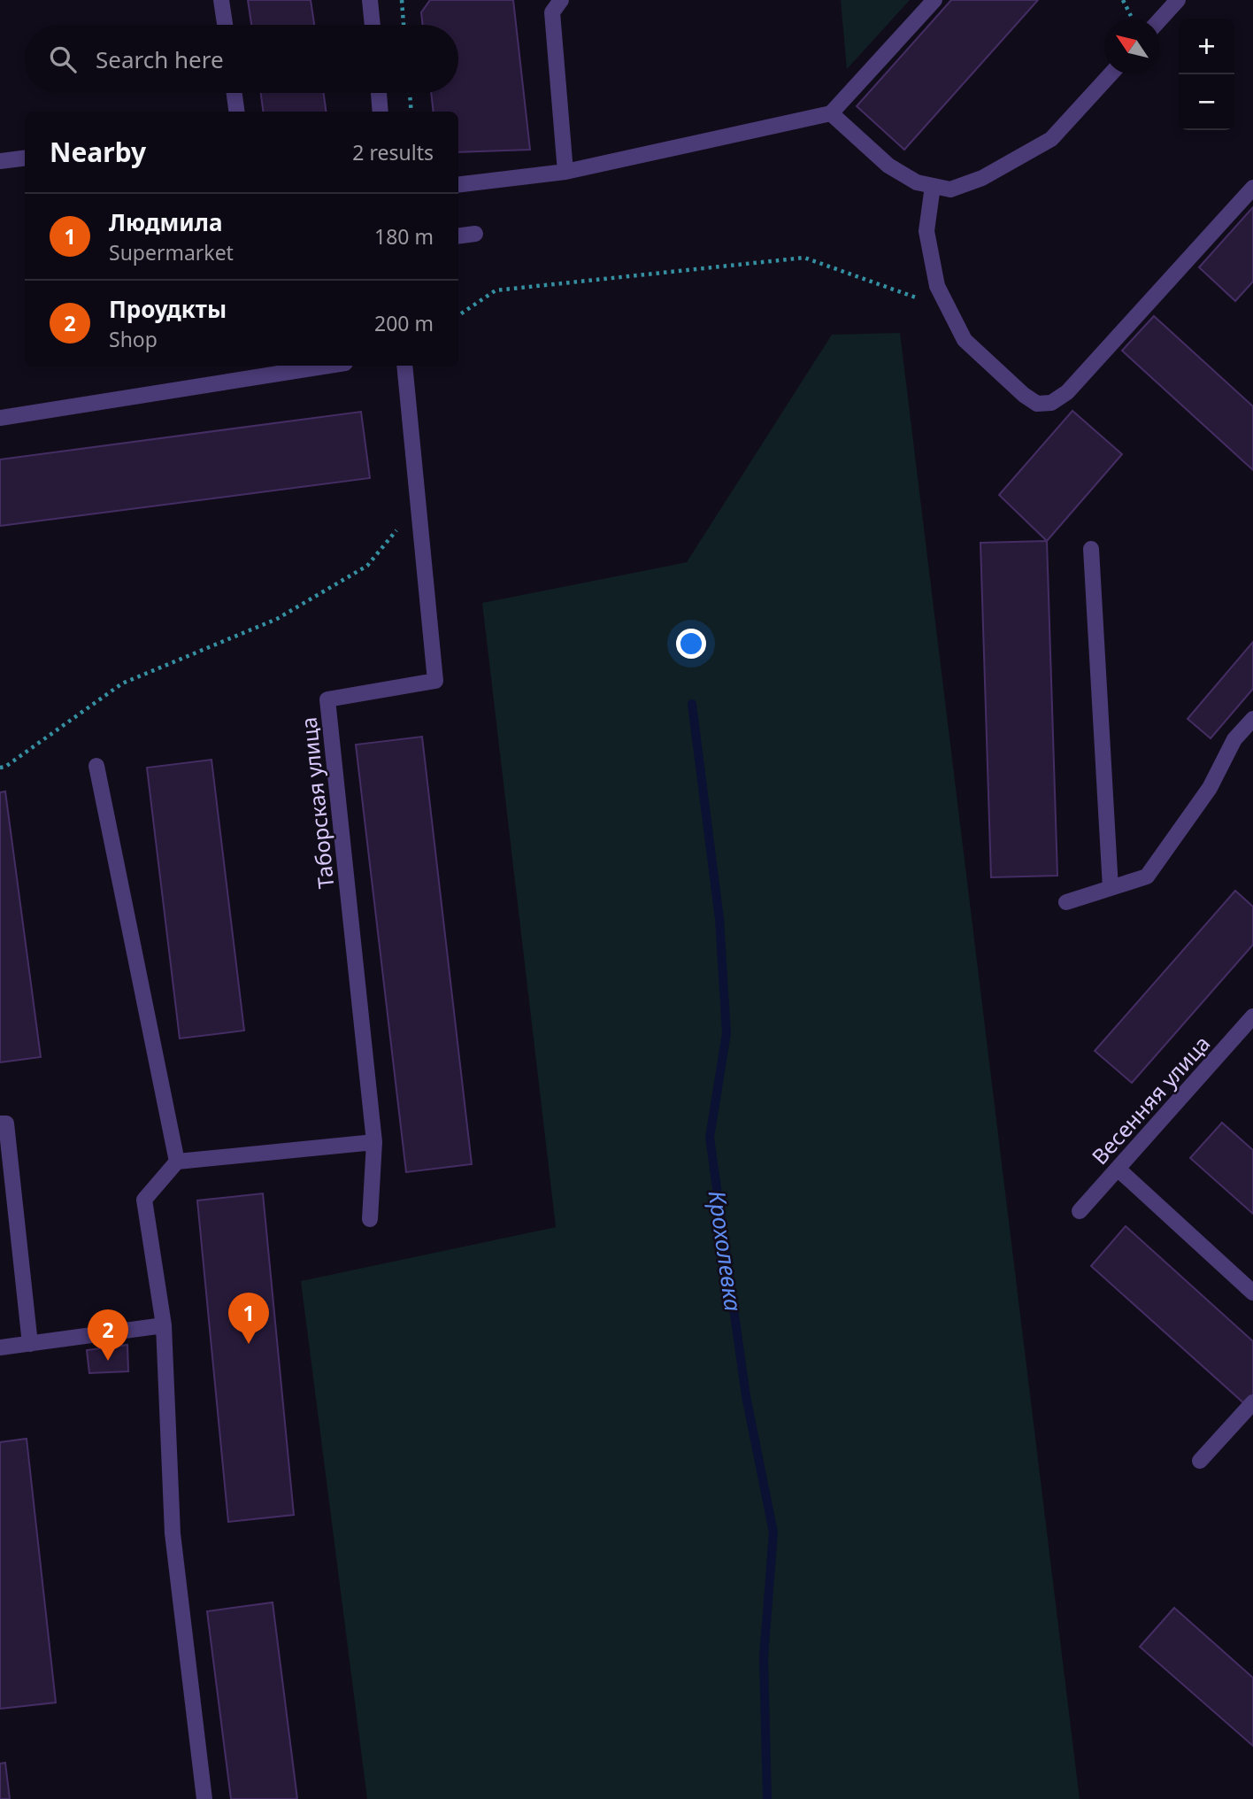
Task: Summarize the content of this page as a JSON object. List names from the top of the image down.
{
  "streets": {
    "street": ["Таборская улица", "Весенняя улица"]
  },
  "water": ["Крохолевка"],
  "north": "top left",
  "page": {
    "map_buttons": ["+", "−"],
    "search": "Search here",
    "heading": ["Nearby", "2 results"],
    "list": [
      {
        "mark": "1",
        "name": "Людмила",
        "note": "Supermarket",
        "value": "180 m"
      },
      {
        "mark": "2",
        "name": "Проудкты",
        "note": "Shop",
        "value": "200 m"
      }
    ],
    "pins": ["1", "2"]
  }
}
